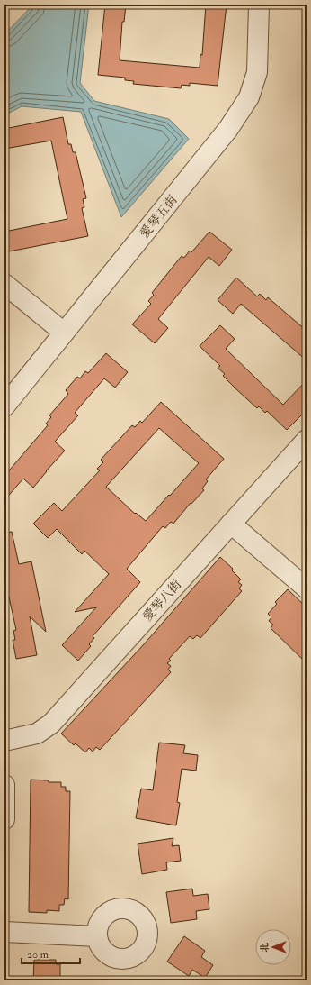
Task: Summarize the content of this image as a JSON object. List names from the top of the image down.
{
  "streets": {
    "street": ["愛琴五街", "愛琴八街"]
  },
  "scale_bar": "20 m",
  "north": "left"
}
